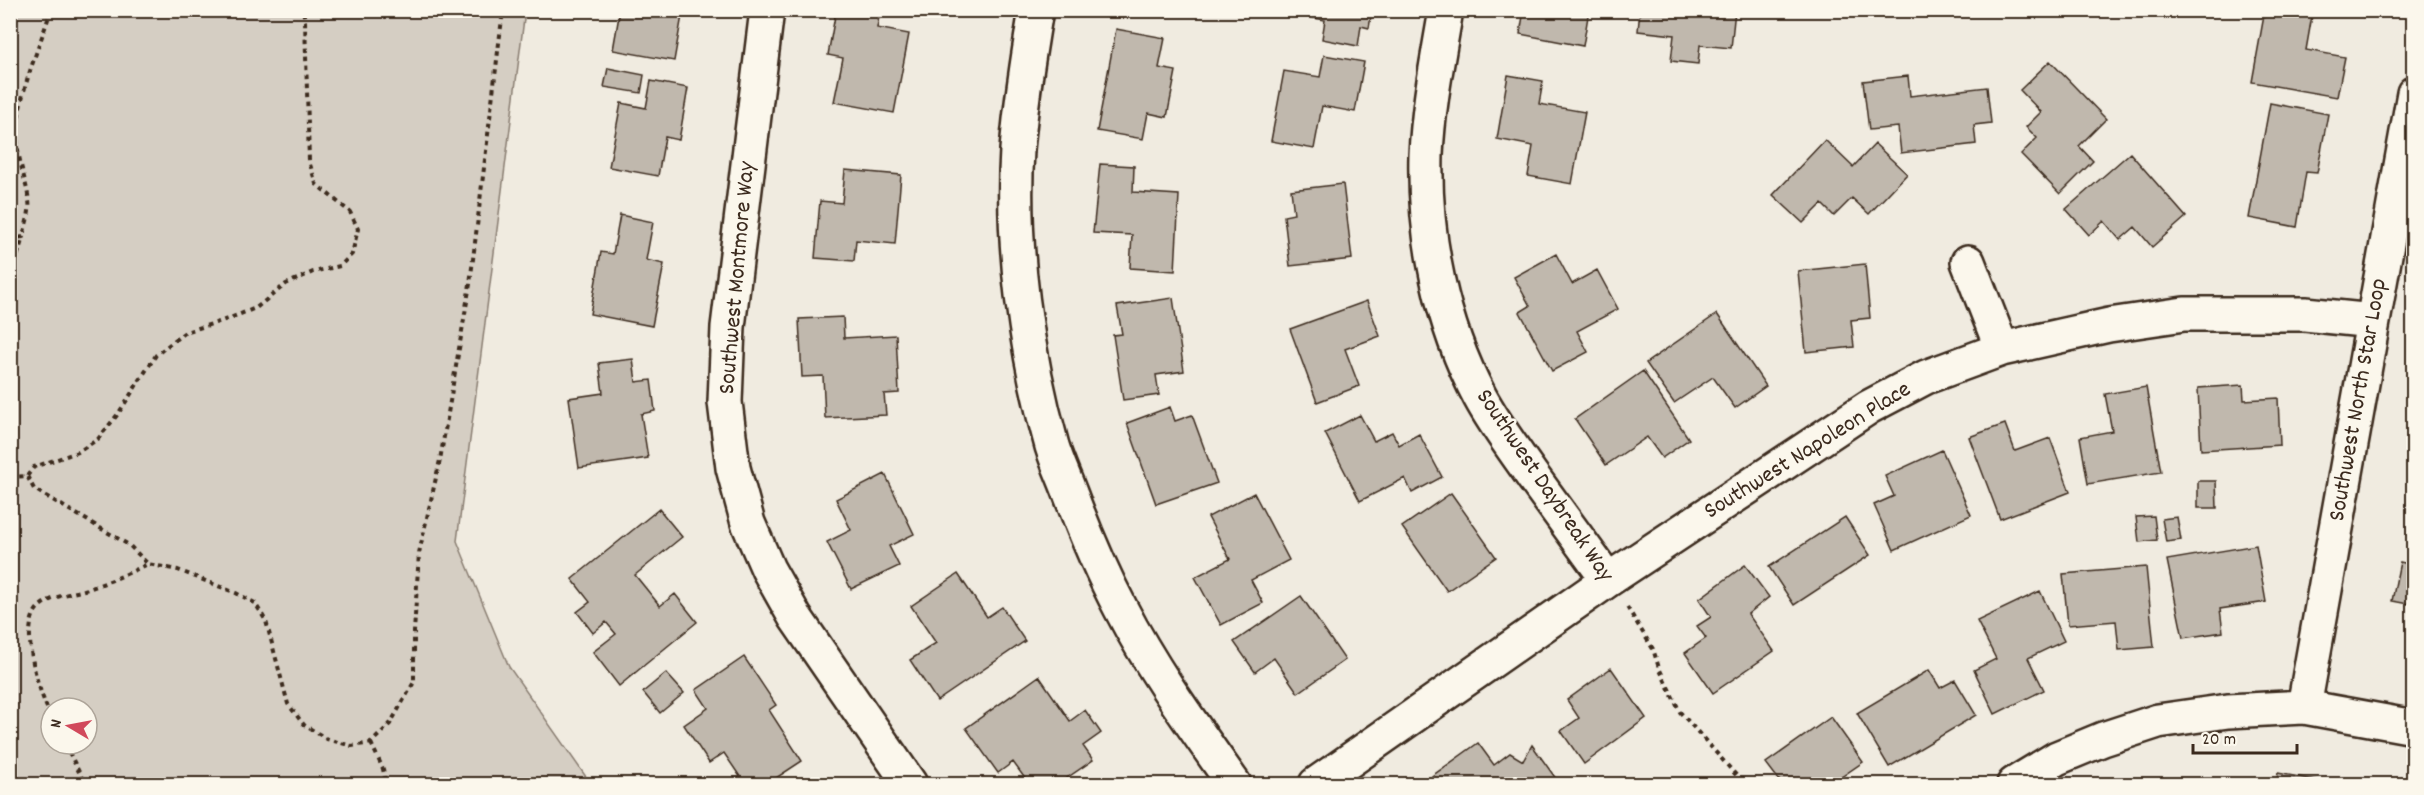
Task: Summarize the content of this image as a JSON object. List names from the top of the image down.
{
  "streets": {
    "street": [
      "Southwest Montmore Way",
      "Southwest North Star Loop",
      "Southwest Napoleon Place",
      "Southwest Daybreak Way"
    ]
  },
  "crossings": [
    ["Southwest North Star Loop", "Southwest Napoleon Place"],
    ["Southwest Napoleon Place", "Southwest Daybreak Way"]
  ],
  "scale_bar": "20 m",
  "north": "left"
}
